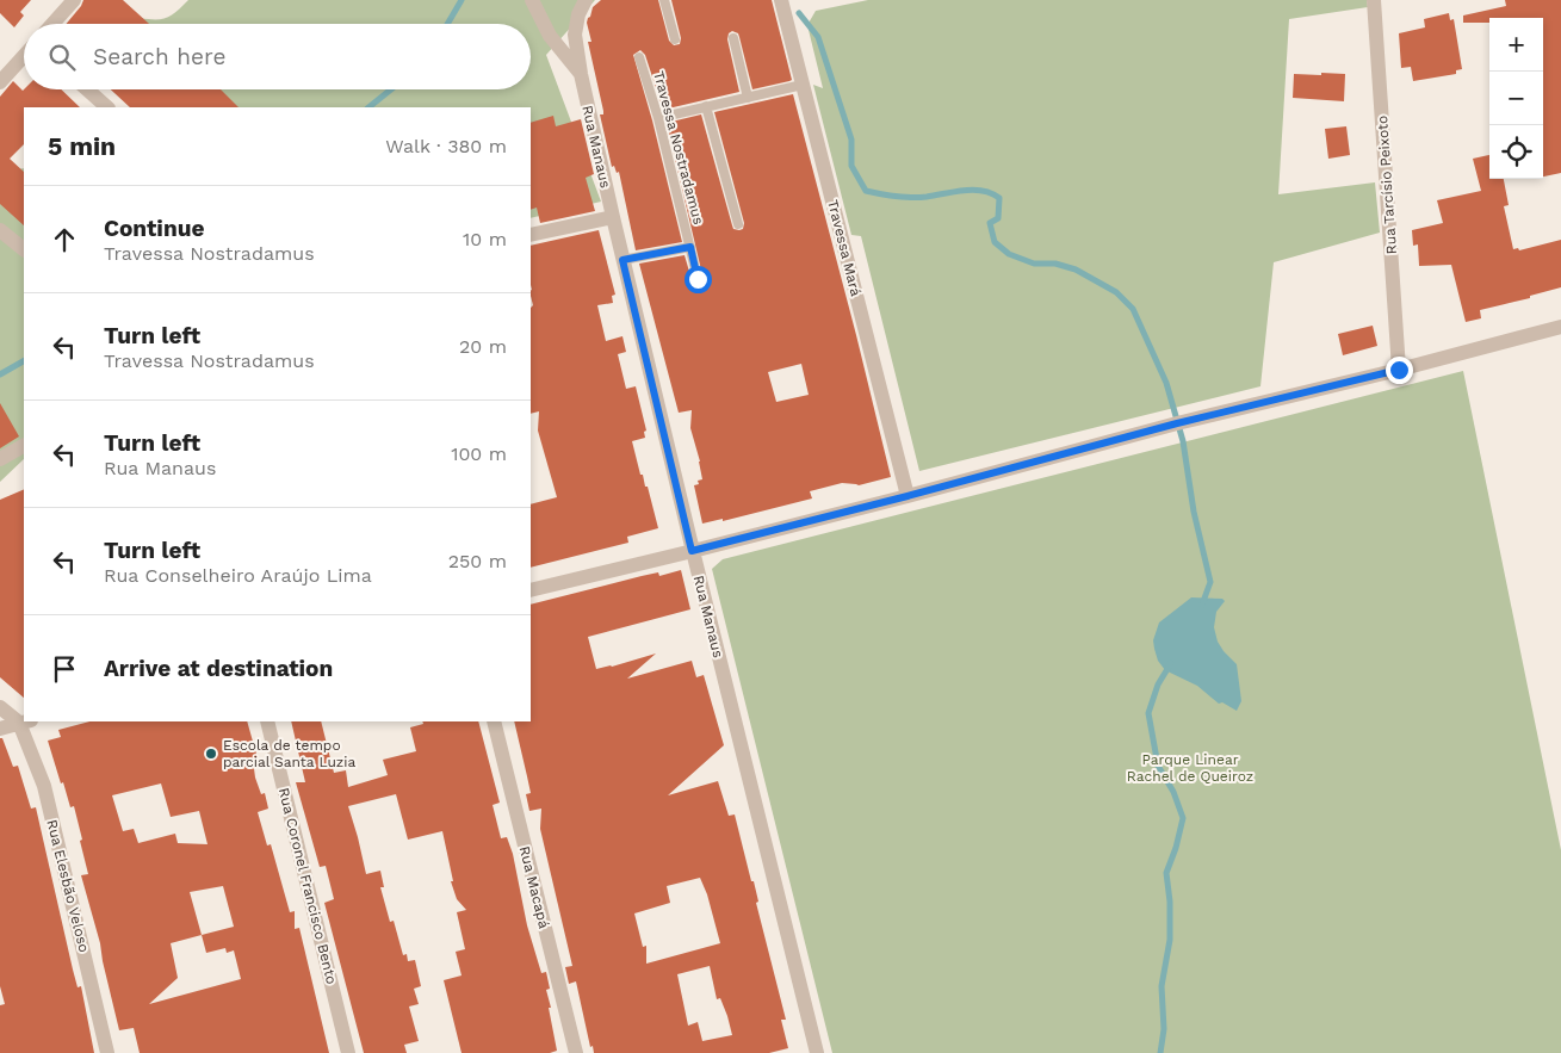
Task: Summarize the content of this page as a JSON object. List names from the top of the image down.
{
  "streets": {
    "street": [
      "Rua Manaus",
      "Rua Tarcísio Peixoto",
      "Travessa Mará",
      "Rua Elesbão Veloso",
      "Rua Coronel Francisco Bento",
      "Rua Macapá"
    ],
    "lane": ["Travessa Nostradamus"]
  },
  "crossings": [
    ["Rua Manaus", "Travessa Nostradamus"]
  ],
  "parks": ["Parque Linear Rachel de Queiroz"],
  "places": ["Escola de tempo parcial Santa Luzia"],
  "page": {
    "map_buttons": ["+", "−"],
    "search": "Search here",
    "heading": ["5 min", "Walk · 380 m"],
    "list": [
      ["Continue", "Travessa Nostradamus", "10 m"],
      ["Turn left", "Travessa Nostradamus", "20 m"],
      ["Turn left", "Rua Manaus", "100 m"],
      ["Turn left", "Rua Conselheiro Araújo Lima", "250 m"],
      "Arrive at destination"
    ]
  }
}
